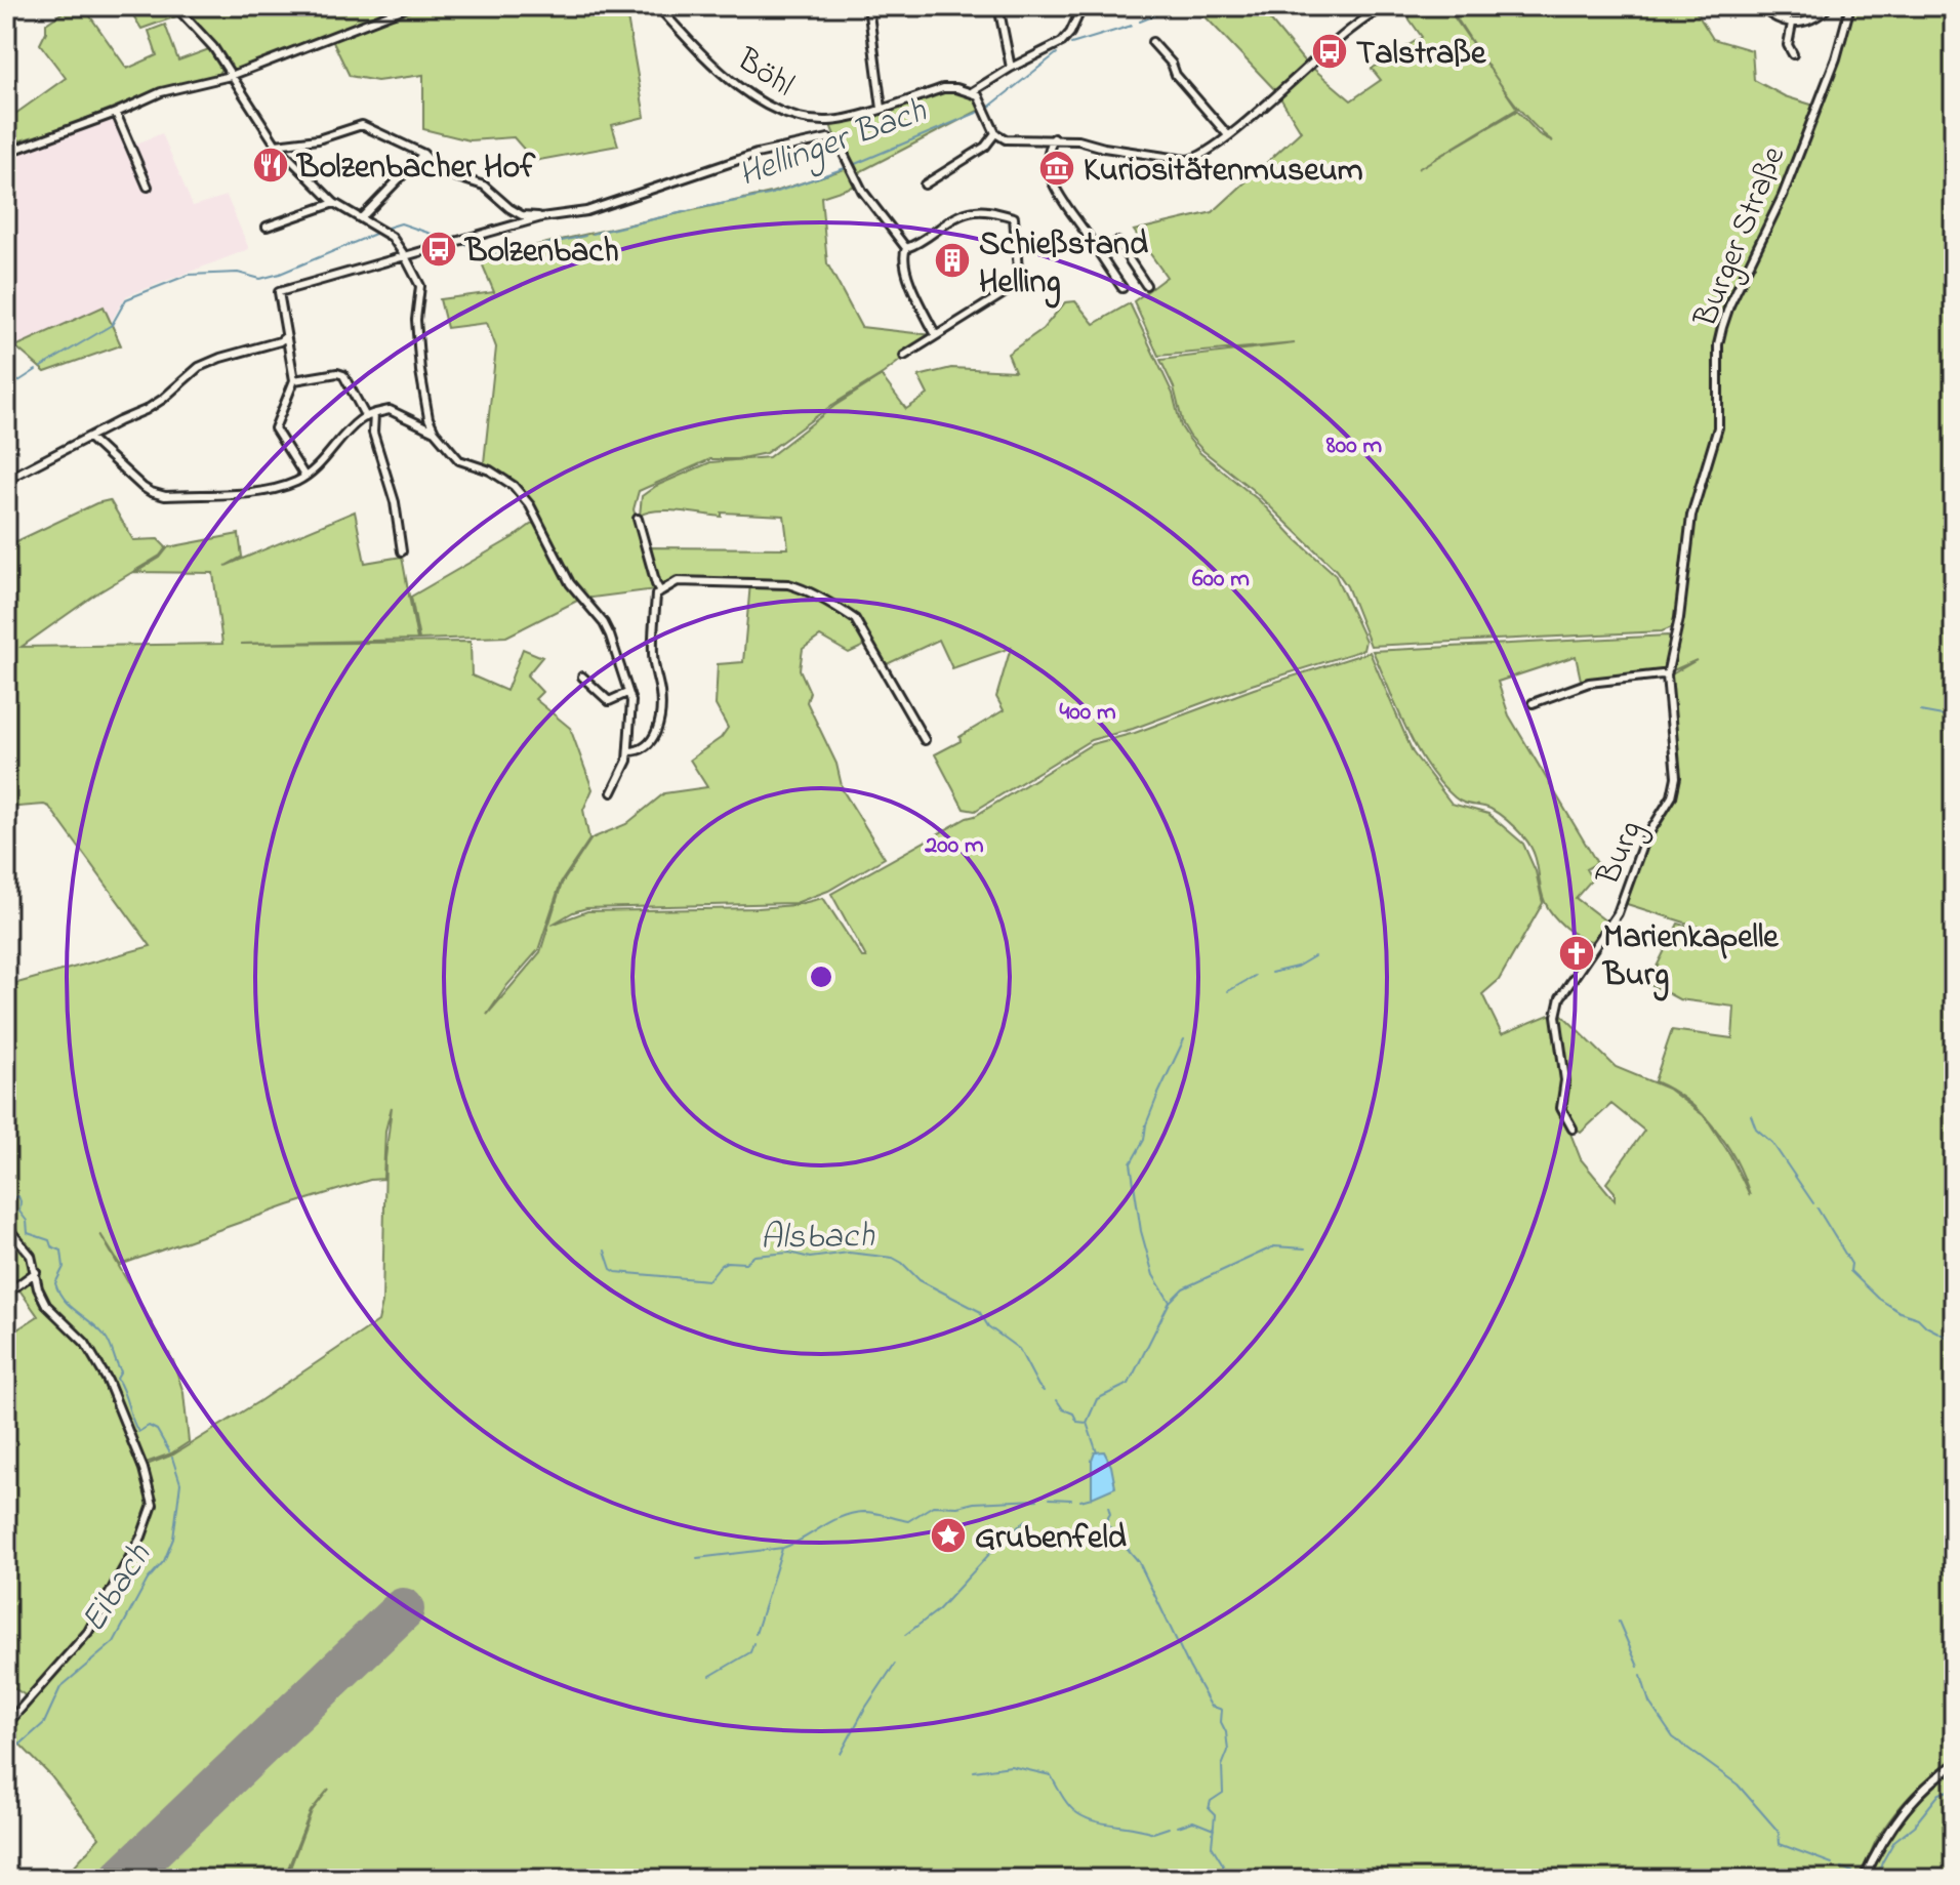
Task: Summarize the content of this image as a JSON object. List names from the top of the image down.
{
  "streets": {
    "street": ["Böhl", "Burger Straße", "Burg"]
  },
  "crossings": [
    ["Burger Straße", "Burg"]
  ],
  "water": ["Hellinger Bach", "Alsbach", "Eibach"],
  "places": {
    "bus stop": ["Talstraße", "Bolzenbach"],
    "restaurant": ["Bolzenbacher Hof"],
    "museum": ["Kuriositätenmuseum"],
    "building": ["Schießstand Helling"],
    "church": ["Marienkapelle Burg"],
    "place": ["Grubenfeld"]
  },
  "rings": [
    "800 m",
    "600 m",
    "400 m",
    "200 m"
  ]
}
